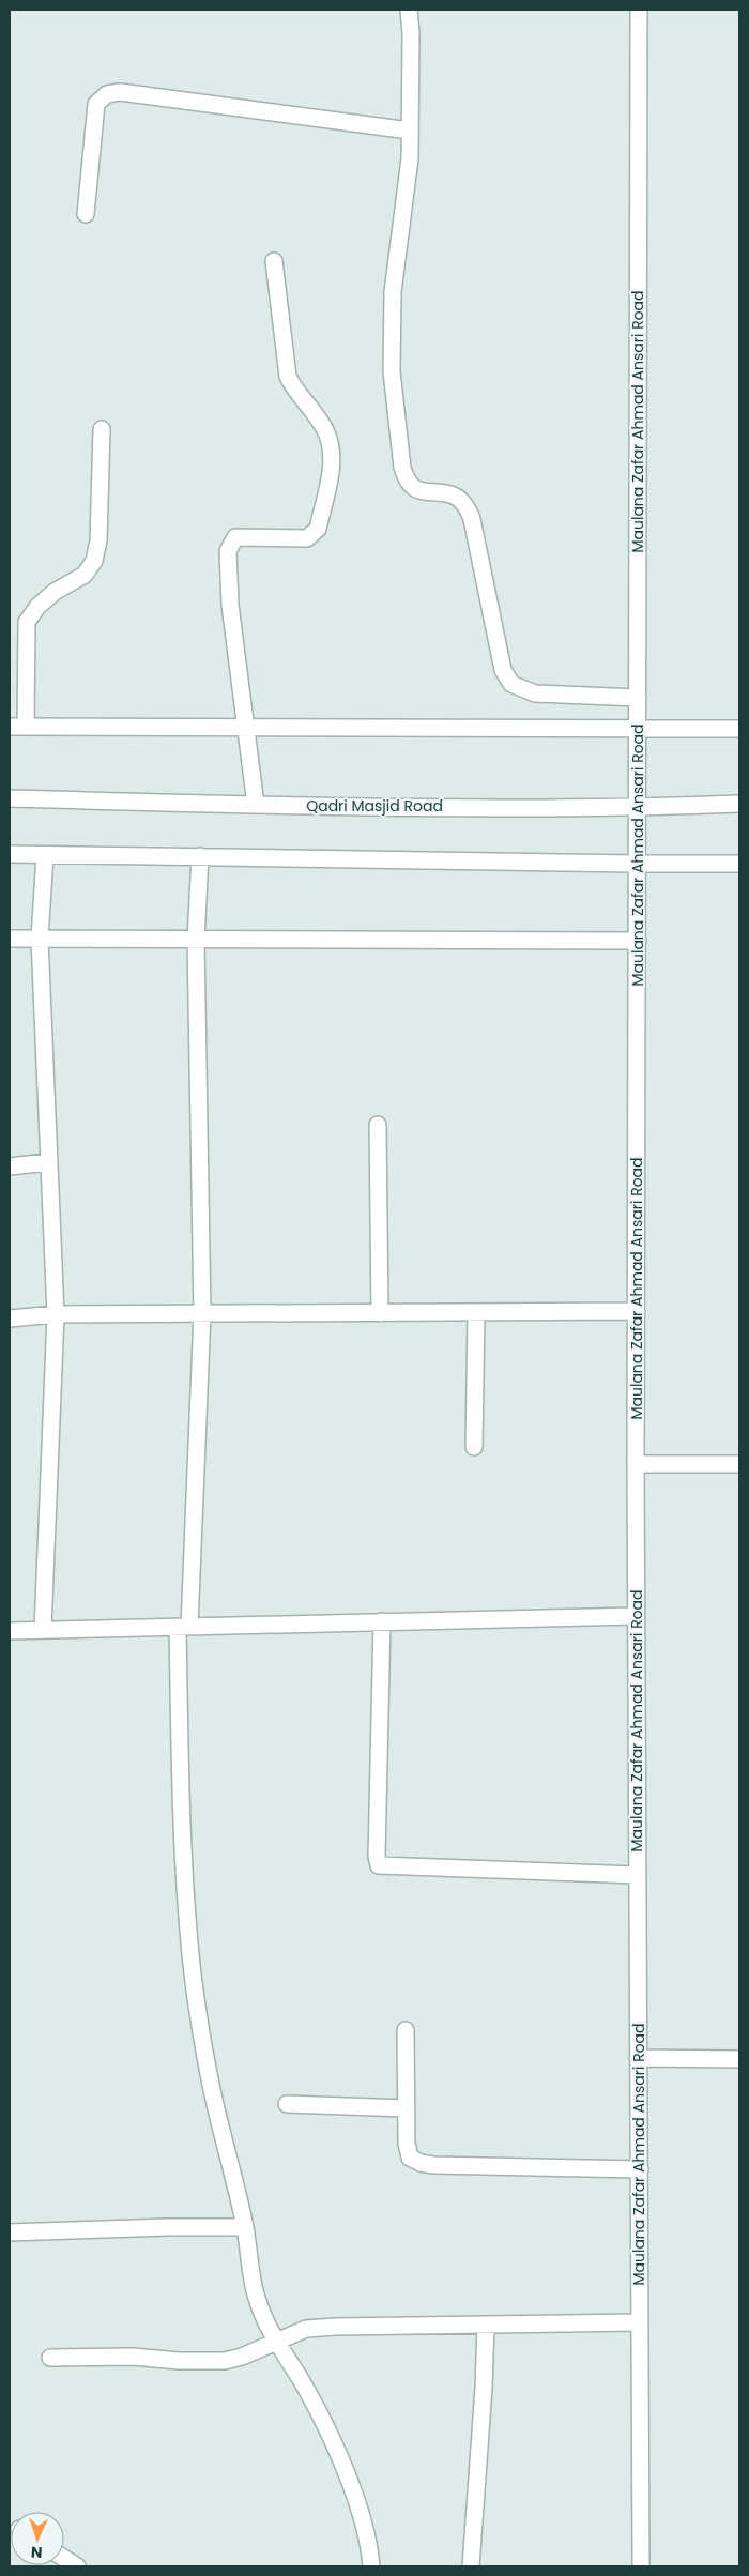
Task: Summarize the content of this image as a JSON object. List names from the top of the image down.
{
  "streets": {
    "street": ["Maulana Zafar Ahmad Ansari Road", "Qadri Masjid Road"]
  },
  "crossings": [
    ["Maulana Zafar Ahmad Ansari Road", "Qadri Masjid Road"]
  ],
  "north": "bottom"
}
